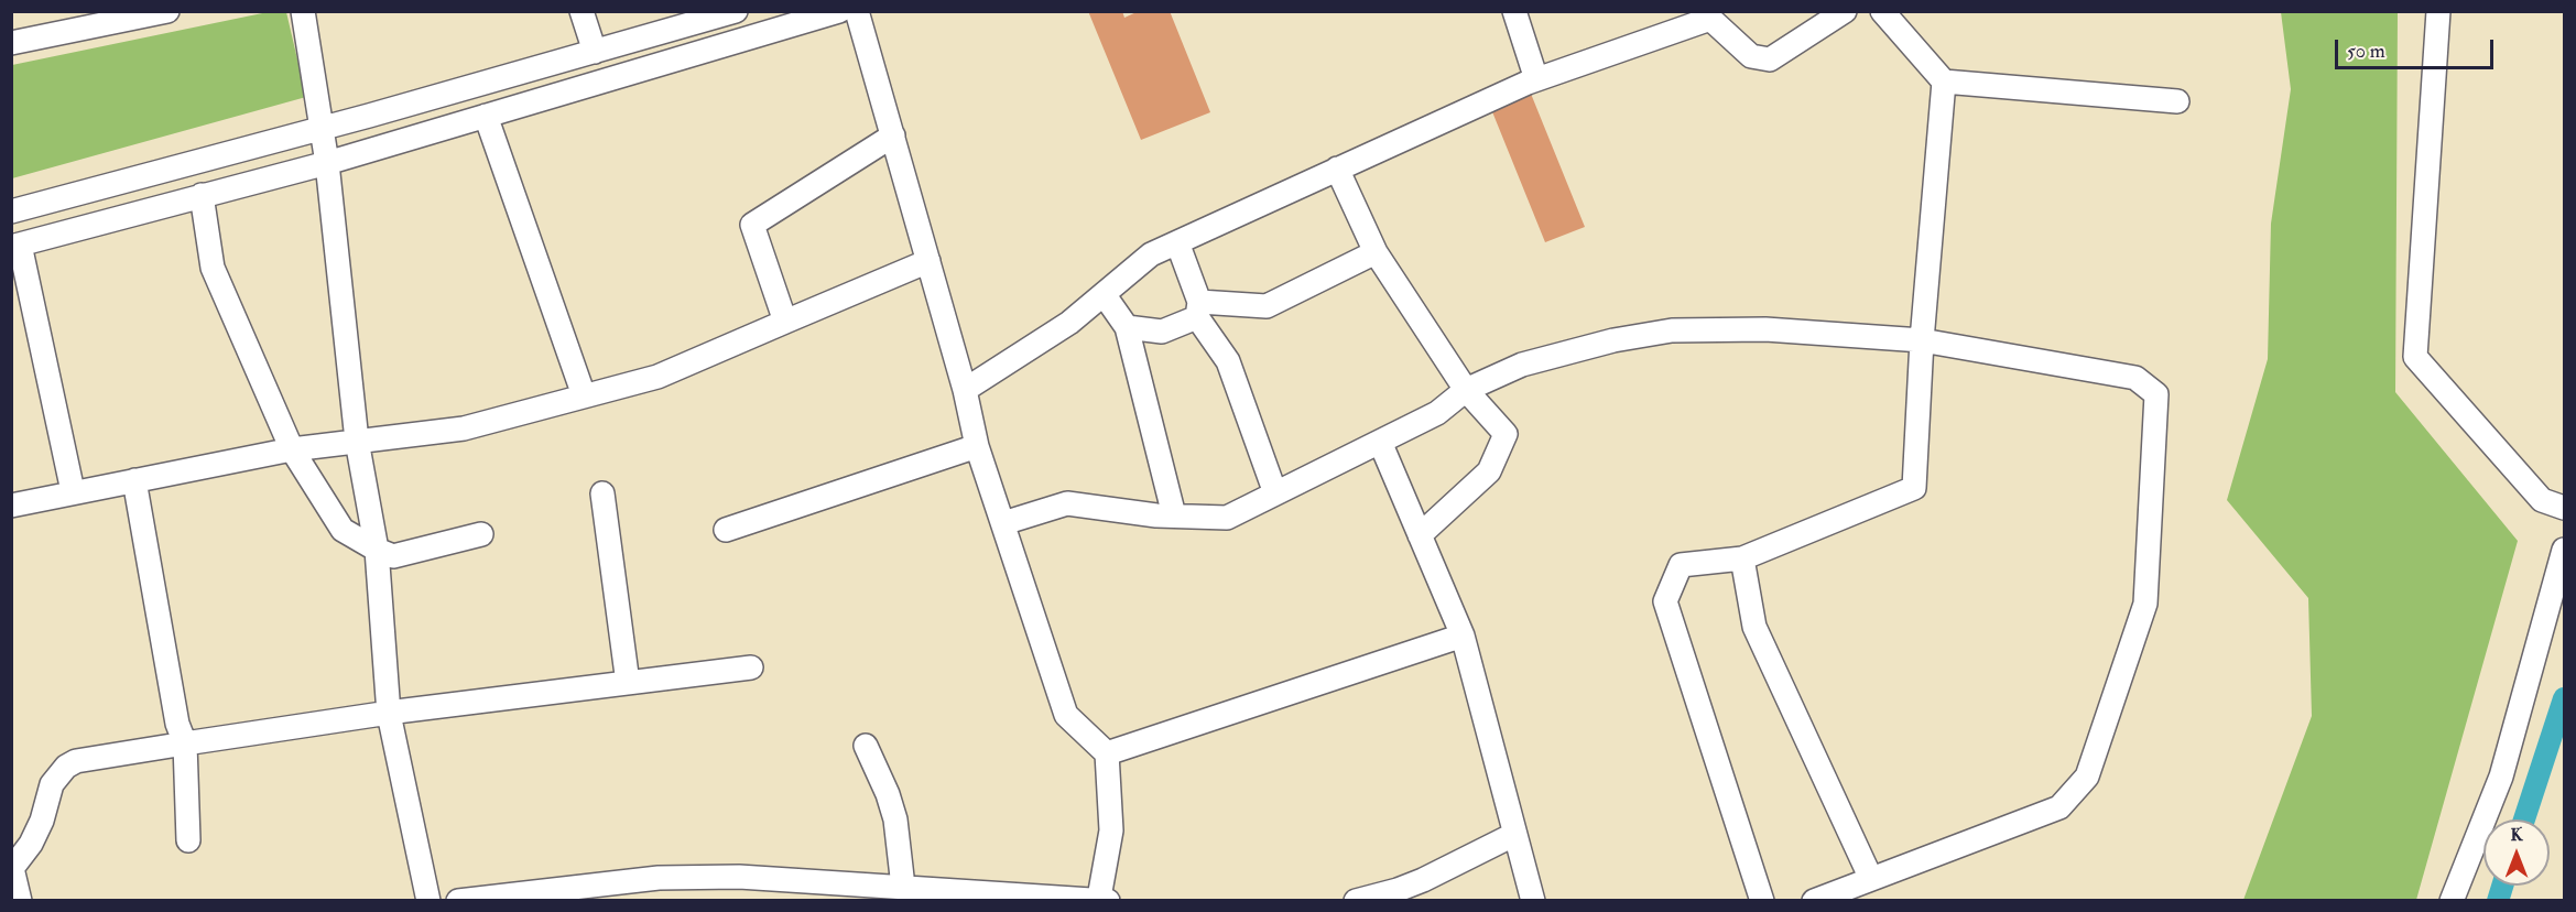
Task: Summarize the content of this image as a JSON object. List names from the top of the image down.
{
  "scale_bar": "50 m",
  "north": "top"
}
